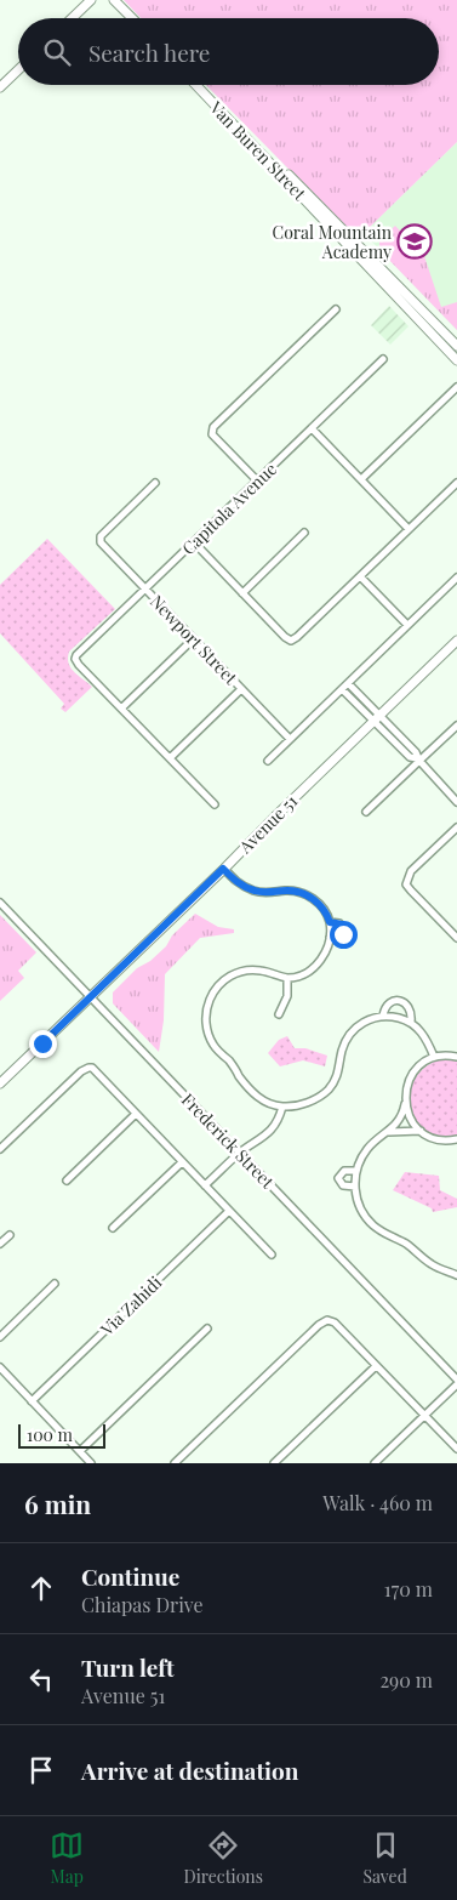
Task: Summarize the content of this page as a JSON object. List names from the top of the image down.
{
  "streets": {
    "street": [
      "Van Buren Street",
      "Capitola Avenue",
      "Newport Street",
      "Avenue 51",
      "Frederick Street",
      "Via Zahidi"
    ]
  },
  "crossings": [
    ["Capitola Avenue", "Newport Street"],
    ["Avenue 51", "Frederick Street"]
  ],
  "places": {
    "school or university": ["Coral Mountain Academy"]
  },
  "scale_bar": "100 m",
  "page": {
    "search": "Search here",
    "scale": "100 m",
    "heading": ["6 min", "Walk · 460 m"],
    "list": [
      ["Continue", "Chiapas Drive", "170 m"],
      ["Turn left", "Avenue 51", "290 m"],
      "Arrive at destination"
    ],
    "nav": ["Map", "Directions", "Saved"]
  }
}
